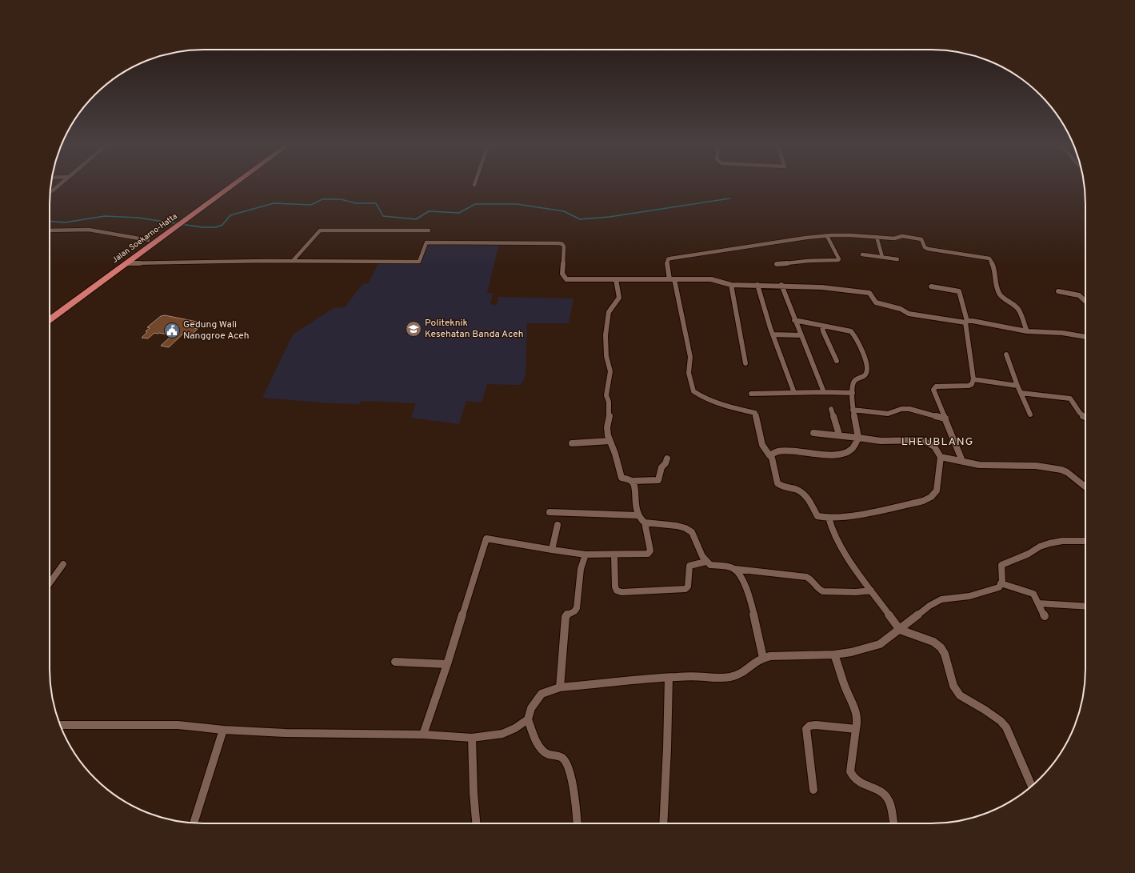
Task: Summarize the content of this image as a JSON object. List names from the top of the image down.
{
  "streets": {
    "highway": ["Jalan Soekarno-Hatta"]
  },
  "districts": ["LHEUBLANG"],
  "places": {
    "school or university": ["Politeknik Kesehatan Banda Aceh"],
    "public building": ["Gedung Wali Nanggroe Aceh"]
  }
}
